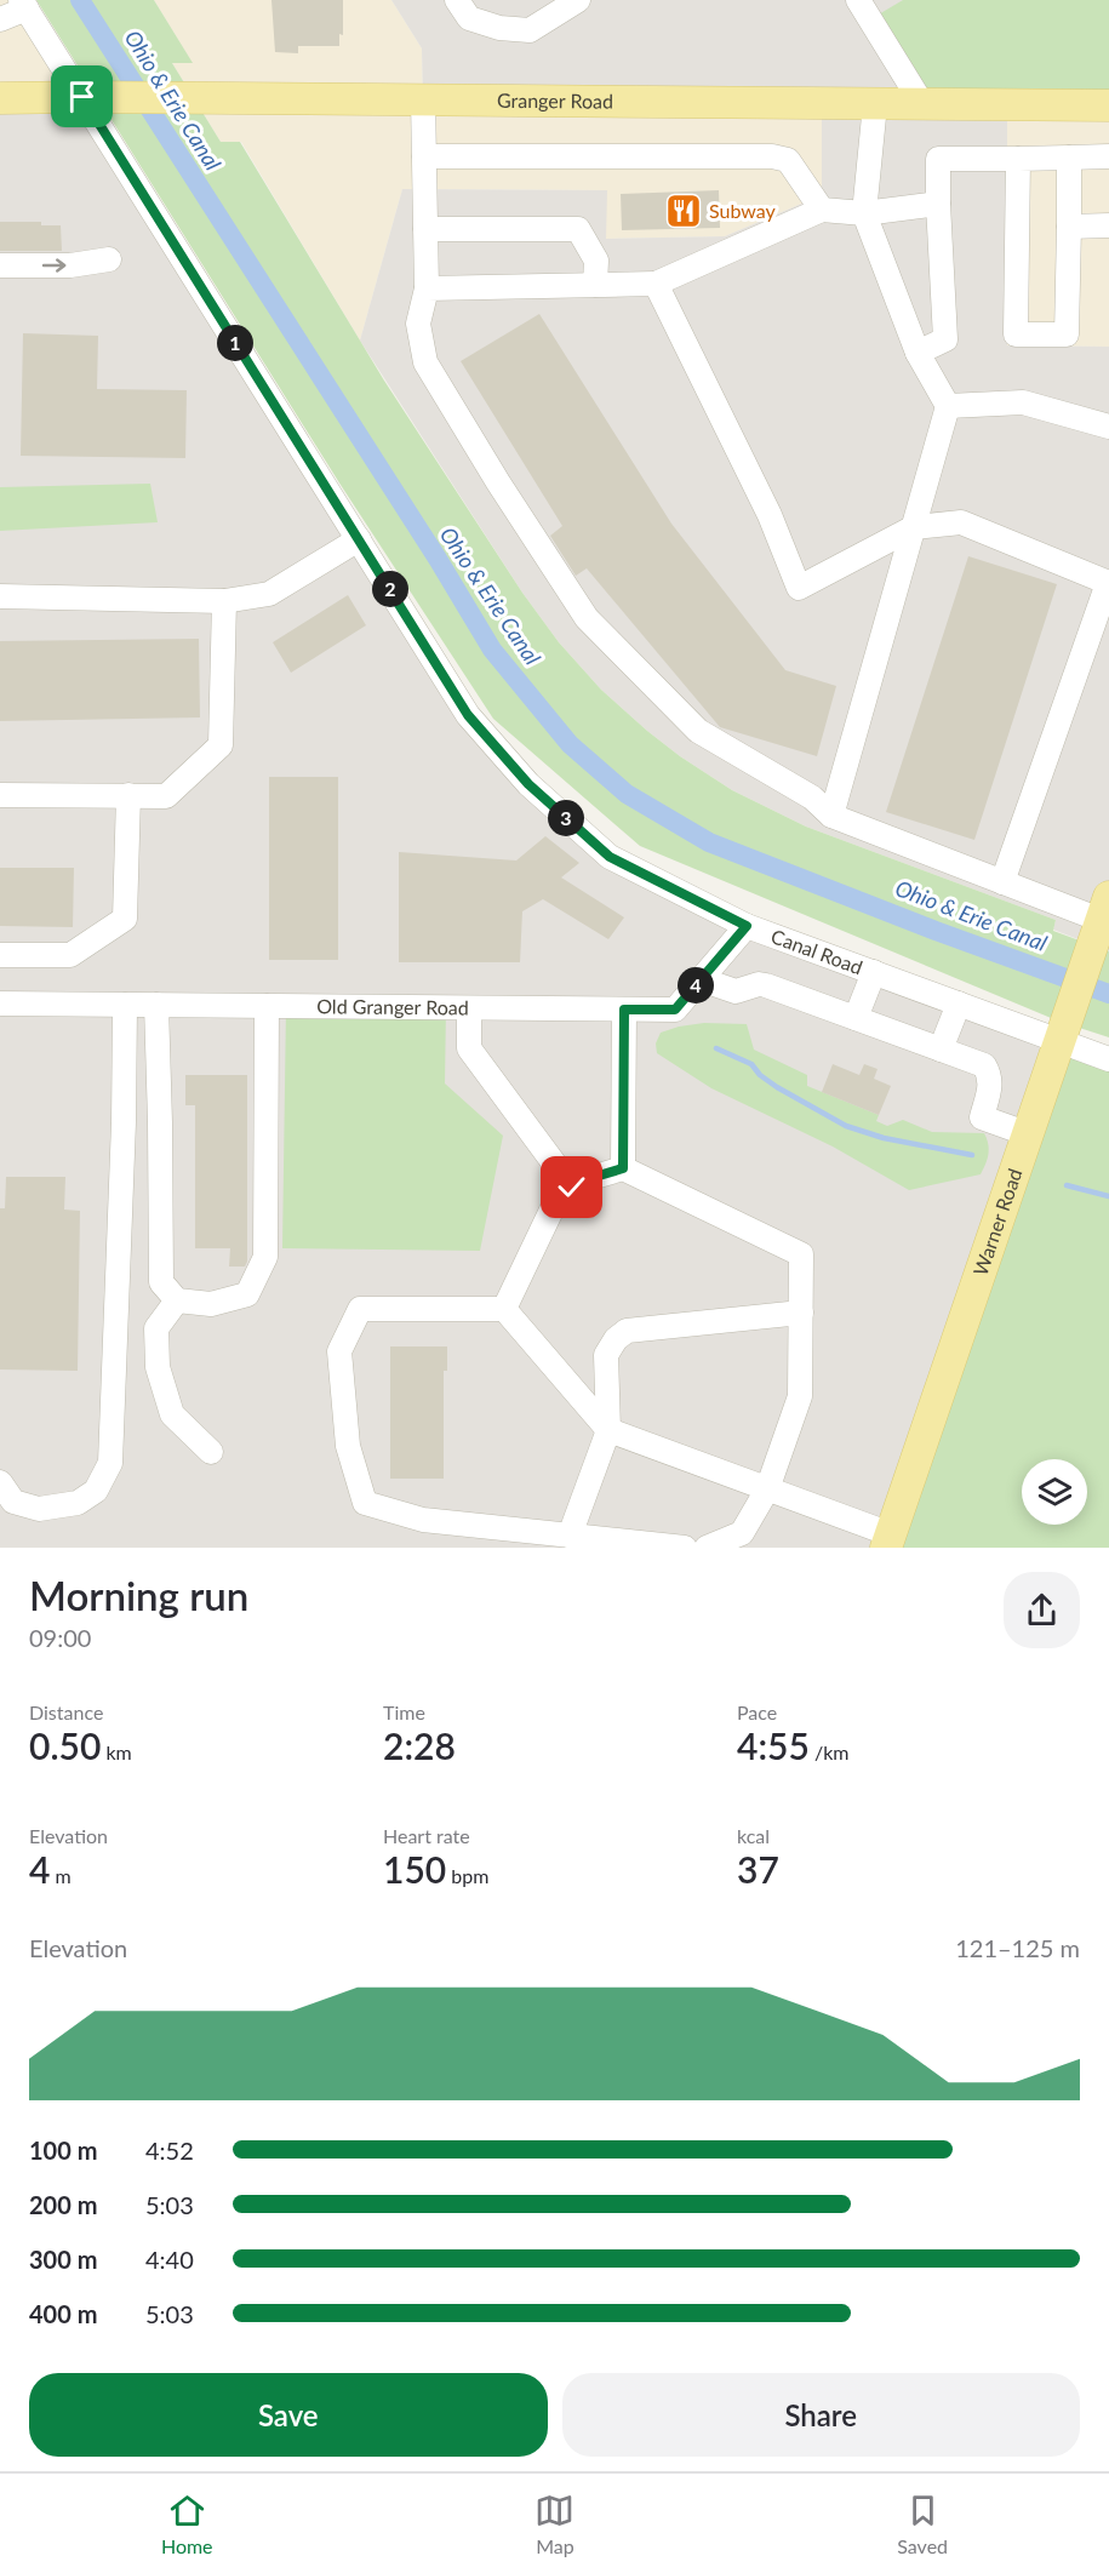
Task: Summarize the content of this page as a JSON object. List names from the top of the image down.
{
  "streets": {
    "main road": ["Granger Road", "Warner Road"],
    "street": ["Canal Road", "Old Granger Road"]
  },
  "crossings": [
    ["Granger Road", "Canal Road"],
    ["Canal Road", "Old Granger Road"],
    ["Canal Road", "Warner Road"]
  ],
  "water": ["Ohio & Erie Canal"],
  "places": {
    "restaurant": ["Subway"]
  },
  "page": {
    "pins": [
      "1",
      "2",
      "3",
      "4"
    ],
    "heading": ["Morning run", "09:00"],
    "stats": [
      ["Distance", "0.50 km"],
      ["Time", "2:28"],
      ["Pace", "4:55 /km"],
      ["Elevation", "4 m"],
      ["Heart rate", "150 bpm"],
      ["kcal", "37"]
    ],
    "chart": ["Elevation", "121–125 m"],
    "list": [
      {
        "name": "100 m",
        "note": "4:52"
      },
      {
        "name": "200 m",
        "note": "5:03"
      },
      {
        "name": "300 m",
        "note": "4:40"
      },
      {
        "name": "400 m",
        "note": "5:03"
      }
    ],
    "buttons": ["Save", "Share"],
    "tabs": ["Home", "Map", "Saved"]
  }
}
